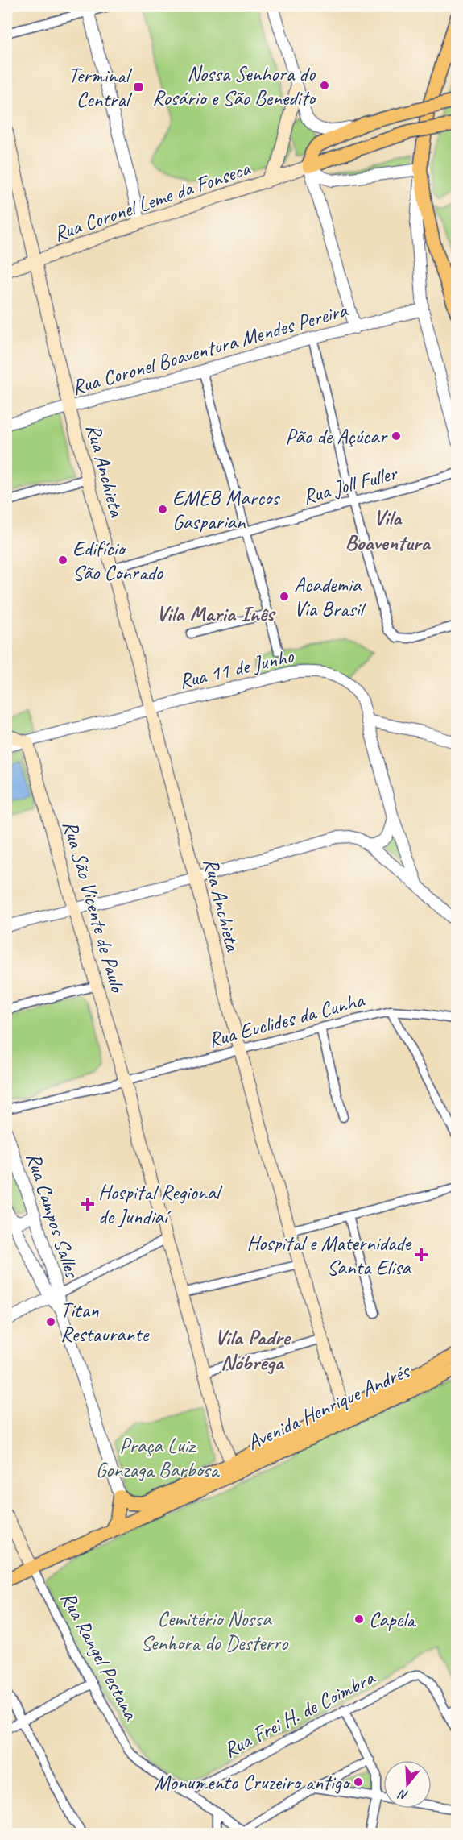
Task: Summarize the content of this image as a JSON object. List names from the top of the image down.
{
  "streets": {
    "main road": [
      "Rua Coronel Leme da Fonseca",
      "Rua Anchieta",
      "Rua São Vicente de Paulo",
      "Avenida Henrique Andrés",
      "Rua Rangel Pestana"
    ],
    "street": [
      "Rua Coronel Boaventura Mendes Pereira",
      "Rua Joll Fuller",
      "Rua 11 de Junho",
      "Rua Euclides da Cunha",
      "Rua Campos Salles",
      "Rua Frei H. de Coimbra"
    ]
  },
  "crossings": [
    ["Rua Coronel Leme da Fonseca", "Rua Anchieta"],
    ["Rua Coronel Boaventura Mendes Pereira", "Rua Anchieta"],
    ["Rua Anchieta", "Rua Joll Fuller"],
    ["Rua Anchieta", "Rua 11 de Junho"],
    ["Rua Anchieta", "Rua Euclides da Cunha"],
    ["Rua Anchieta", "Avenida Henrique Andrés"],
    ["Rua 11 de Junho", "Rua São Vicente de Paulo"],
    ["Rua São Vicente de Paulo", "Rua Euclides da Cunha"],
    ["Rua São Vicente de Paulo", "Avenida Henrique Andrés"],
    ["Rua Campos Salles", "Avenida Henrique Andrés"],
    ["Avenida Henrique Andrés", "Rua Rangel Pestana"],
    ["Rua Rangel Pestana", "Rua Frei H. de Coimbra"]
  ],
  "districts": ["Vila Boaventura", "Vila Maria Inês", "Vila Padre Nóbrega"],
  "parks": ["Praça Luiz Gonzaga Barbosa", "Cemitério Nossa Senhora do Desterro"],
  "places": {
    "other": [
      "Nossa Senhora do Rosário e São Benedito",
      "Pão de Açúcar",
      "EMEB Marcos Gasparian",
      "Edifício São Conrado",
      "Academia Via Brasil",
      "Titan Restaurante",
      "Capela",
      "Monumento Cruzeiro antigo"
    ],
    "transit": ["Terminal Central"],
    "health": ["Hospital Regional de Jundiaí", "Hospital e Maternidade Santa Elisa"]
  },
  "north": "bottom"
}
